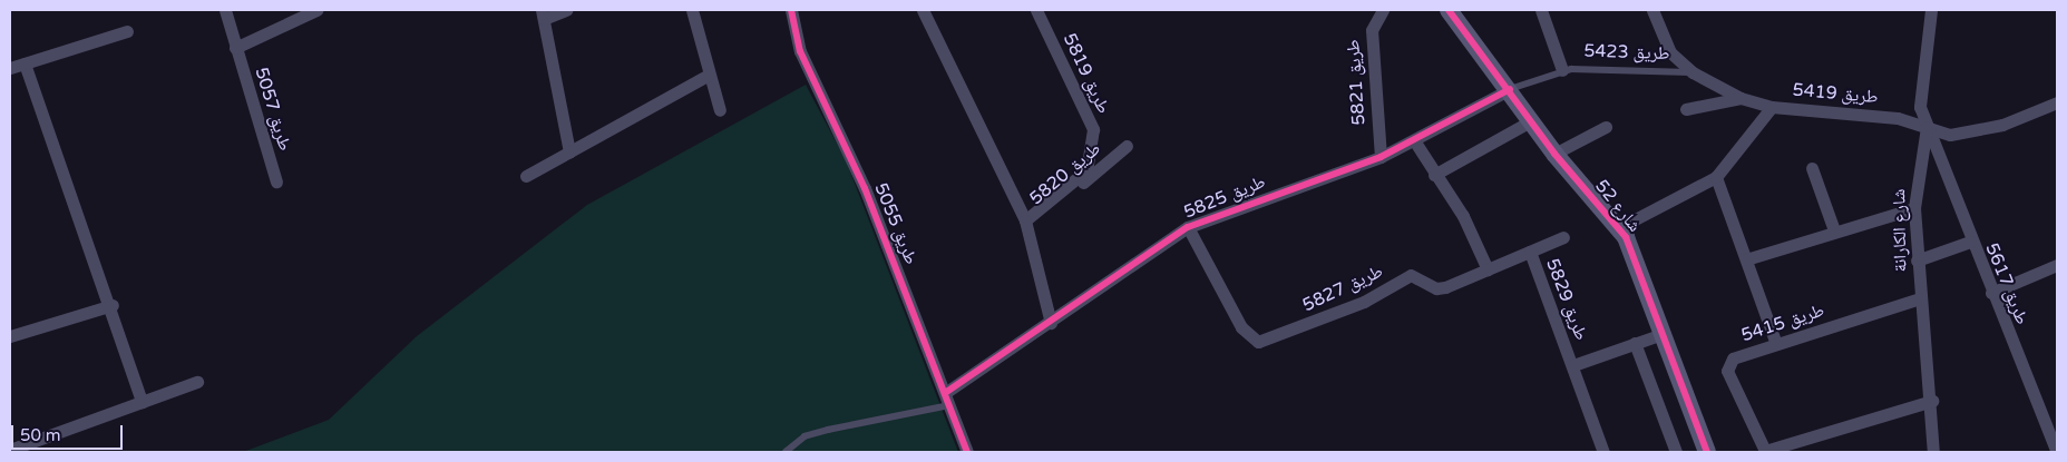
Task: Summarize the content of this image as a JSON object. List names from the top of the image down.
{
  "streets": {
    "street": [
      "طريق 5423",
      "طريق 5819",
      "طريق 5821",
      "طريق 5419",
      "طريق 5057",
      "طريق 5820",
      "طريق 5825",
      "شارع 52",
      "طريق 5055",
      "شارع الكارانة",
      "طريق 5617",
      "طريق 5827",
      "طريق 5829",
      "طريق 5415"
    ]
  },
  "crossings": [
    ["طريق 5423", "طريق 5419"],
    ["طريق 5423", "طريق 5825"],
    ["طريق 5423", "شارع 52"],
    ["طريق 5819", "طريق 5820"],
    ["طريق 5821", "طريق 5825"],
    ["طريق 5419", "شارع 52"],
    ["طريق 5419", "شارع الكارانة"],
    ["طريق 5419", "طريق 5617"],
    ["طريق 5825", "شارع 52"],
    ["طريق 5825", "طريق 5055"],
    ["طريق 5825", "طريق 5827"],
    ["شارع 52", "طريق 5829"],
    ["شارع الكارانة", "طريق 5617"],
    ["شارع الكارانة", "طريق 5415"],
    ["طريق 5827", "طريق 5829"]
  ],
  "scale_bar": "50 m"
}
